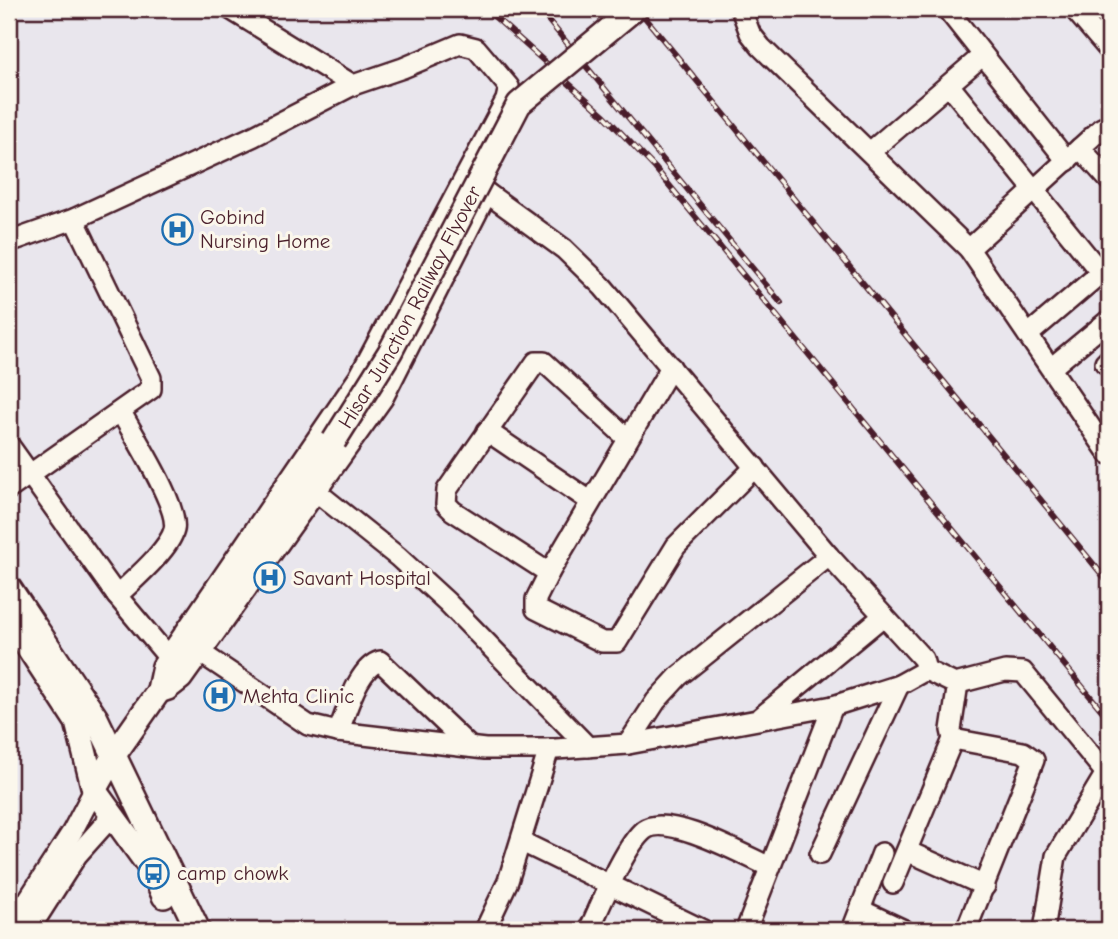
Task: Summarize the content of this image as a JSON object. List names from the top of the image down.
{
  "streets": {
    "main road": ["Hisar Junction Railway Flyover"]
  },
  "places": {
    "hospital": ["Gobind Nursing Home", "Savant Hospital", "Mehta Clinic"],
    "bus stop": ["camp chowk"]
  }
}
